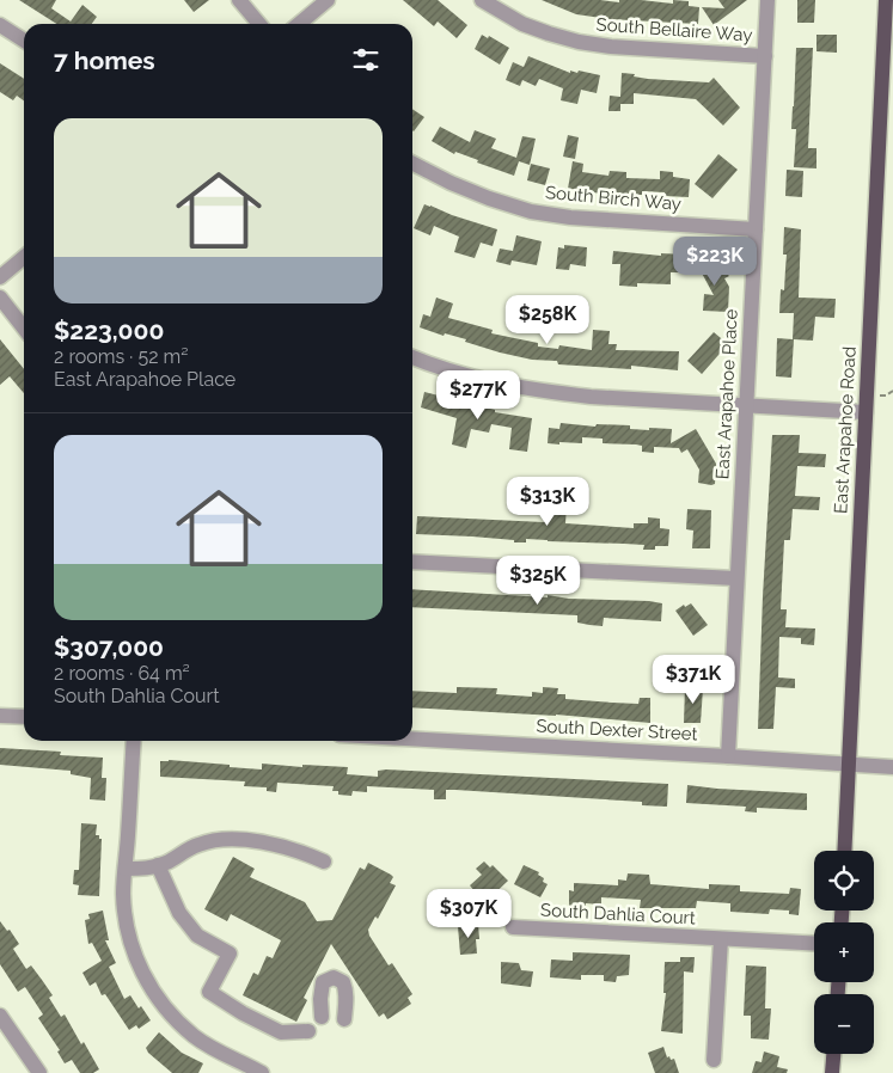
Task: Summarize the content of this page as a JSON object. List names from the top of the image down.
{
  "streets": {
    "main road": ["East Arapahoe Road"],
    "street": [
      "South Bellaire Way",
      "South Birch Way",
      "East Arapahoe Place",
      "South Dexter Street",
      "South Dahlia Court"
    ]
  },
  "crossings": [
    ["South Bellaire Way", "East Arapahoe Place"],
    ["South Birch Way", "East Arapahoe Place"],
    ["East Arapahoe Place", "South Dexter Street"],
    ["East Arapahoe Road", "South Dexter Street"]
  ],
  "page": {
    "heading": "7 homes",
    "list": [
      {
        "name": "$223,000",
        "note": "2 rooms · 52 m² · East Arapahoe Place"
      },
      {
        "name": "$307,000",
        "note": "2 rooms · 64 m² · South Dahlia Court"
      }
    ],
    "price": [
      "$223K",
      "$258K",
      "$277K",
      "$313K",
      "$325K",
      "$371K",
      "$307K"
    ],
    "map_buttons": ["+", "−"]
  }
}
